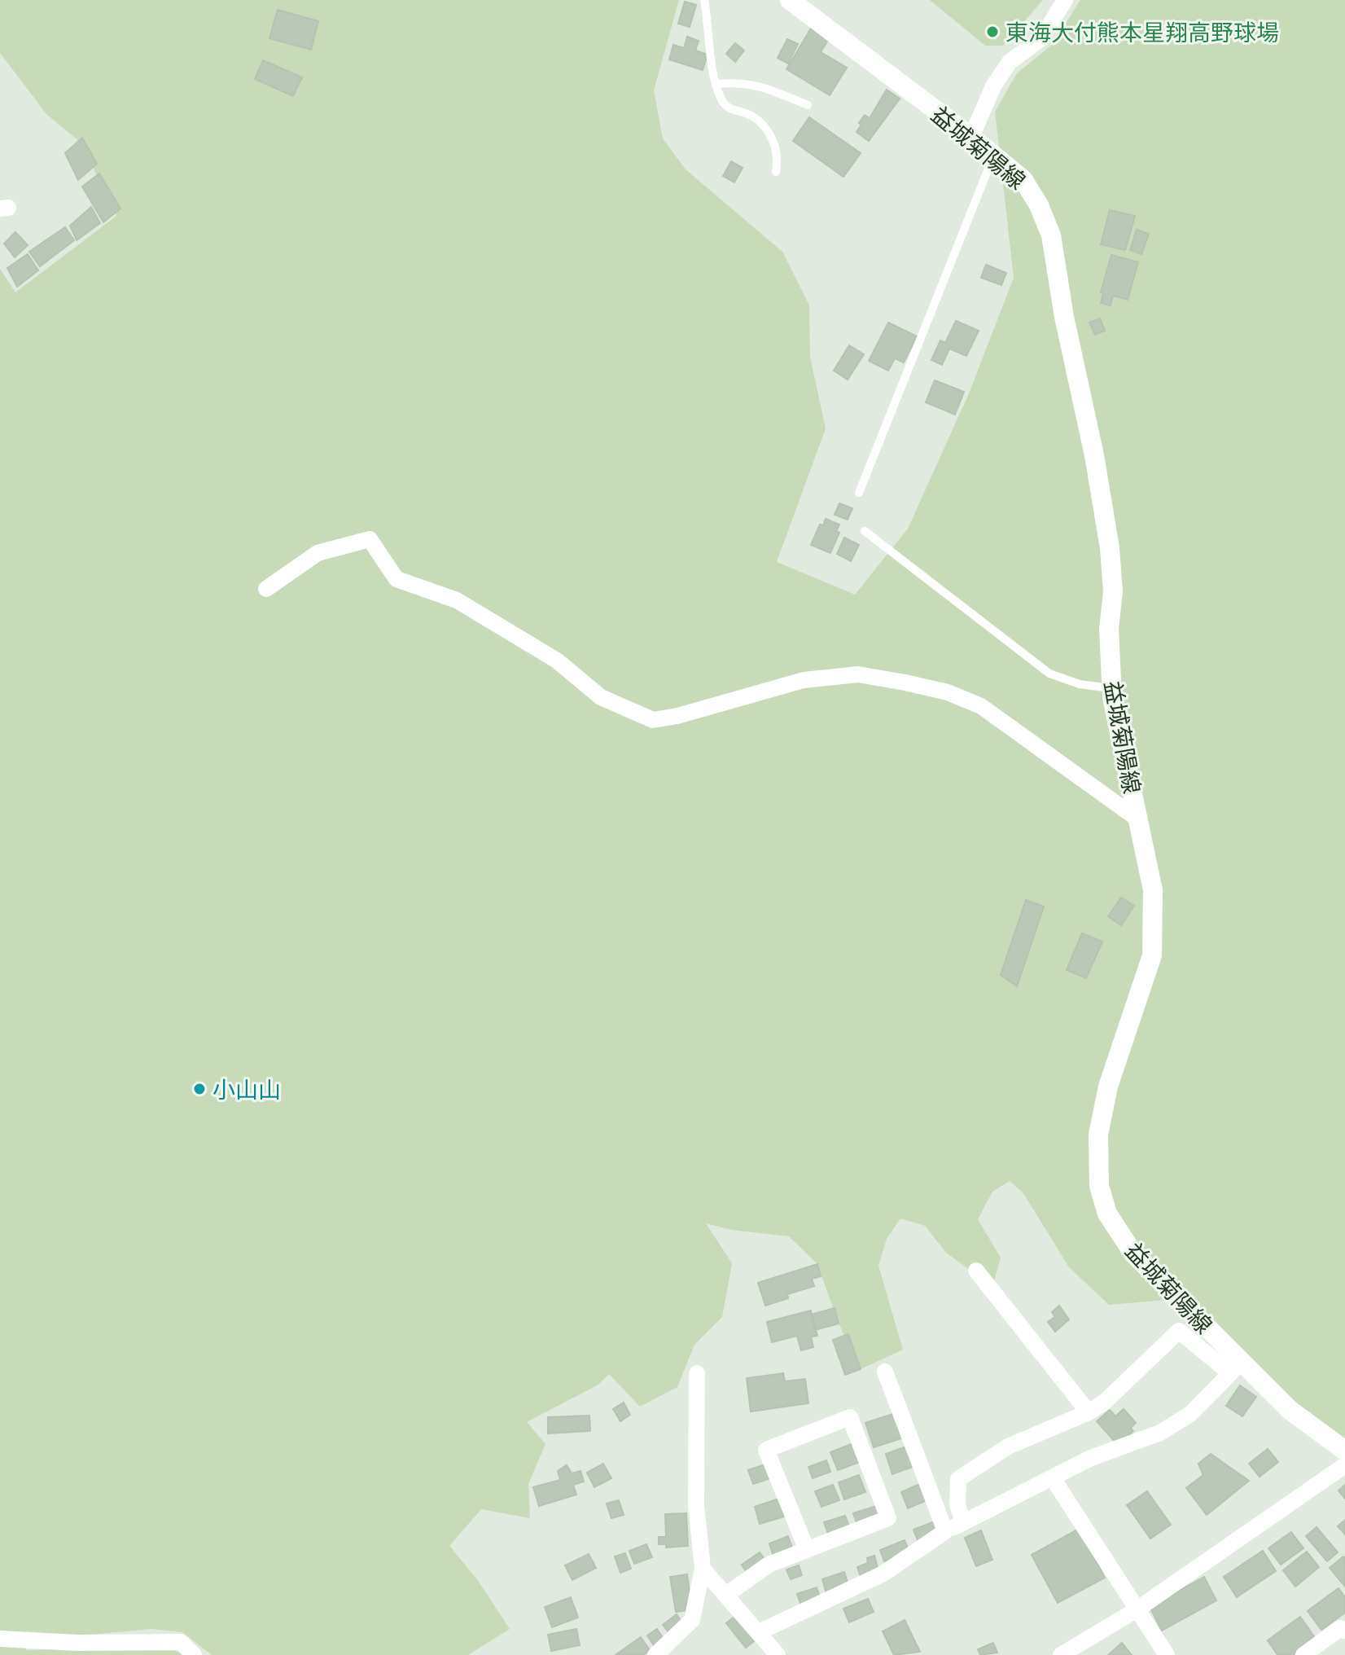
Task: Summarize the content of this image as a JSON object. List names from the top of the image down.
{
  "streets": {
    "main road": ["益城菊陽線"]
  },
  "places": ["東海大付熊本星翔高野球場", "小山山"]
}
